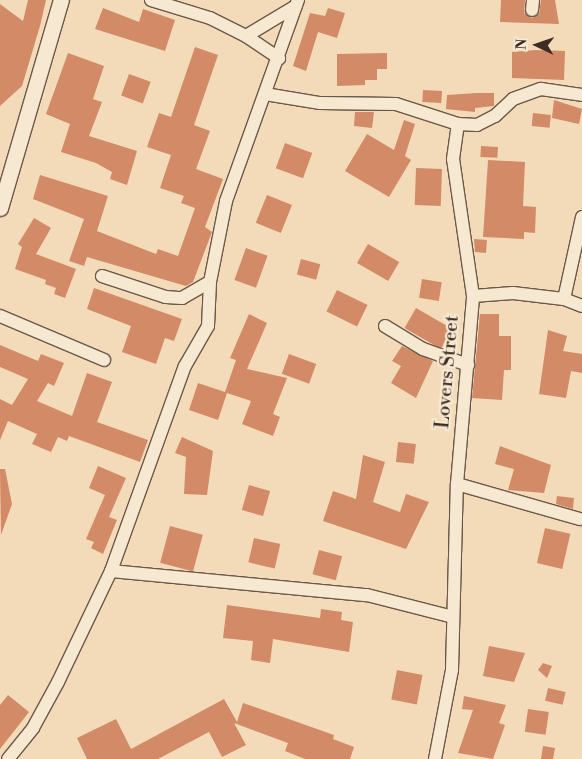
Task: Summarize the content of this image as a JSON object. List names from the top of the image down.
{
  "streets": {
    "street": ["Lovers Street"]
  },
  "north": "left"
}
